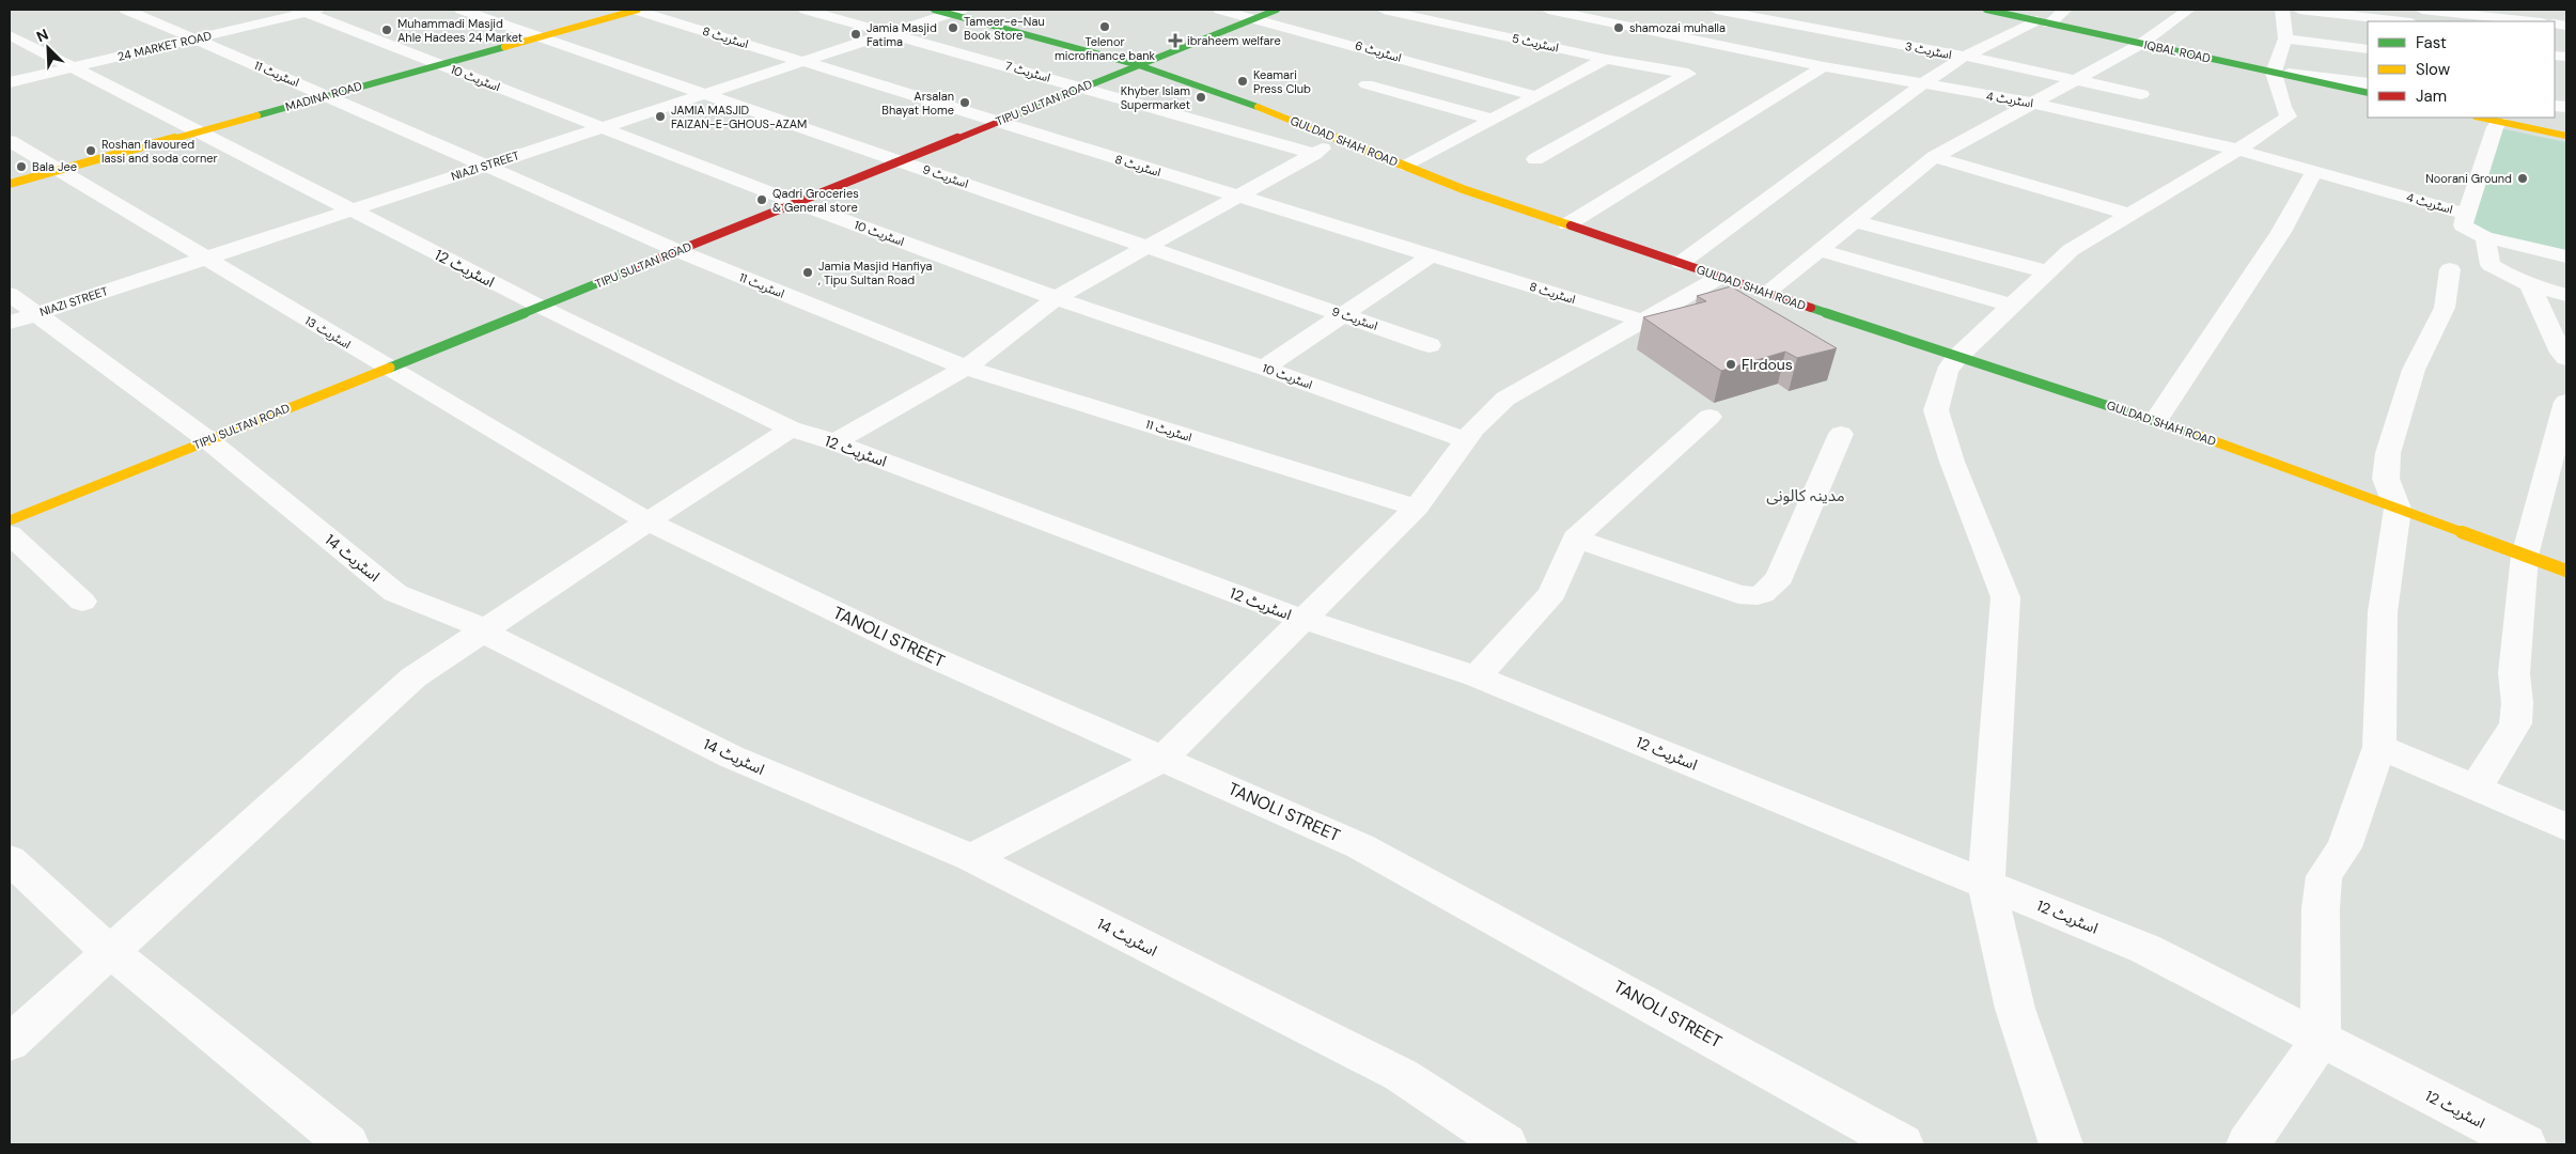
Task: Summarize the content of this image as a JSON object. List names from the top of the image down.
{
  "streets": {
    "street": [
      "اسٹریٹ 8",
      "اسٹریٹ 5",
      "24 MARKET ROAD",
      "اسٹریٹ 3",
      "اسٹریٹ 6",
      "IQBAL ROAD",
      "اسٹریٹ 7",
      "اسٹریٹ 11",
      "اسٹریٹ 10",
      "MADINA ROAD",
      "اسٹریٹ 4",
      "TIPU SULTAN ROAD",
      "GULDAD SHAH ROAD",
      "NIAZI STREET",
      "اسٹریٹ 9",
      "اسٹریٹ 12",
      "اسٹریٹ 13",
      "اسٹریٹ 14",
      "TANOLI STREET"
    ]
  },
  "crossings": [
    ["اسٹریٹ 8", "MADINA ROAD"],
    ["اسٹریٹ 8", "TIPU SULTAN ROAD"],
    ["اسٹریٹ 8", "NIAZI STREET"],
    ["24 MARKET ROAD", "اسٹریٹ 11"],
    ["24 MARKET ROAD", "اسٹریٹ 10"],
    ["24 MARKET ROAD", "اسٹریٹ 12"],
    ["اسٹریٹ 6", "TIPU SULTAN ROAD"],
    ["اسٹریٹ 7", "TIPU SULTAN ROAD"],
    ["اسٹریٹ 7", "NIAZI STREET"],
    ["اسٹریٹ 11", "MADINA ROAD"],
    ["اسٹریٹ 11", "TIPU SULTAN ROAD"],
    ["اسٹریٹ 11", "NIAZI STREET"],
    ["اسٹریٹ 10", "MADINA ROAD"],
    ["اسٹریٹ 10", "TIPU SULTAN ROAD"],
    ["اسٹریٹ 10", "NIAZI STREET"],
    ["MADINA ROAD", "اسٹریٹ 9"],
    ["MADINA ROAD", "اسٹریٹ 12"],
    ["MADINA ROAD", "اسٹریٹ 13"],
    ["TIPU SULTAN ROAD", "GULDAD SHAH ROAD"],
    ["TIPU SULTAN ROAD", "اسٹریٹ 9"],
    ["TIPU SULTAN ROAD", "اسٹریٹ 12"],
    ["TIPU SULTAN ROAD", "اسٹریٹ 13"],
    ["TIPU SULTAN ROAD", "اسٹریٹ 14"],
    ["GULDAD SHAH ROAD", "NIAZI STREET"],
    ["NIAZI STREET", "اسٹریٹ 9"],
    ["NIAZI STREET", "اسٹریٹ 12"],
    ["NIAZI STREET", "اسٹریٹ 13"],
    ["NIAZI STREET", "اسٹریٹ 14"],
    ["اسٹریٹ 13", "TANOLI STREET"]
  ],
  "districts": ["مدینہ کالونی"],
  "places": {
    "other": [
      "Telenor microfinance bank",
      "Tameer-e-Nau Book Store",
      "shamozai muhalla",
      "Muhammadi Masjid Ahle Hadees 24 Market",
      "Jamia Masjid Fatima",
      "Keamari Press Club",
      "Khyber Islam Supermarket",
      "Arsalan Bhayat Home",
      "JAMIA MASJID FAIZAN-E-GHOUS-AZAM",
      "Roshan flavoured lassi and soda corner",
      "Bala Jee",
      "Noorani Ground",
      "Qadri Groceries & General store",
      "Jamia Masjid Hanfiya , Tipu Sultan Road",
      "FIrdous"
    ],
    "health": ["ibraheem welfare"]
  },
  "legend": ["Fast", "Slow", "Jam"],
  "north": "top left"
}
